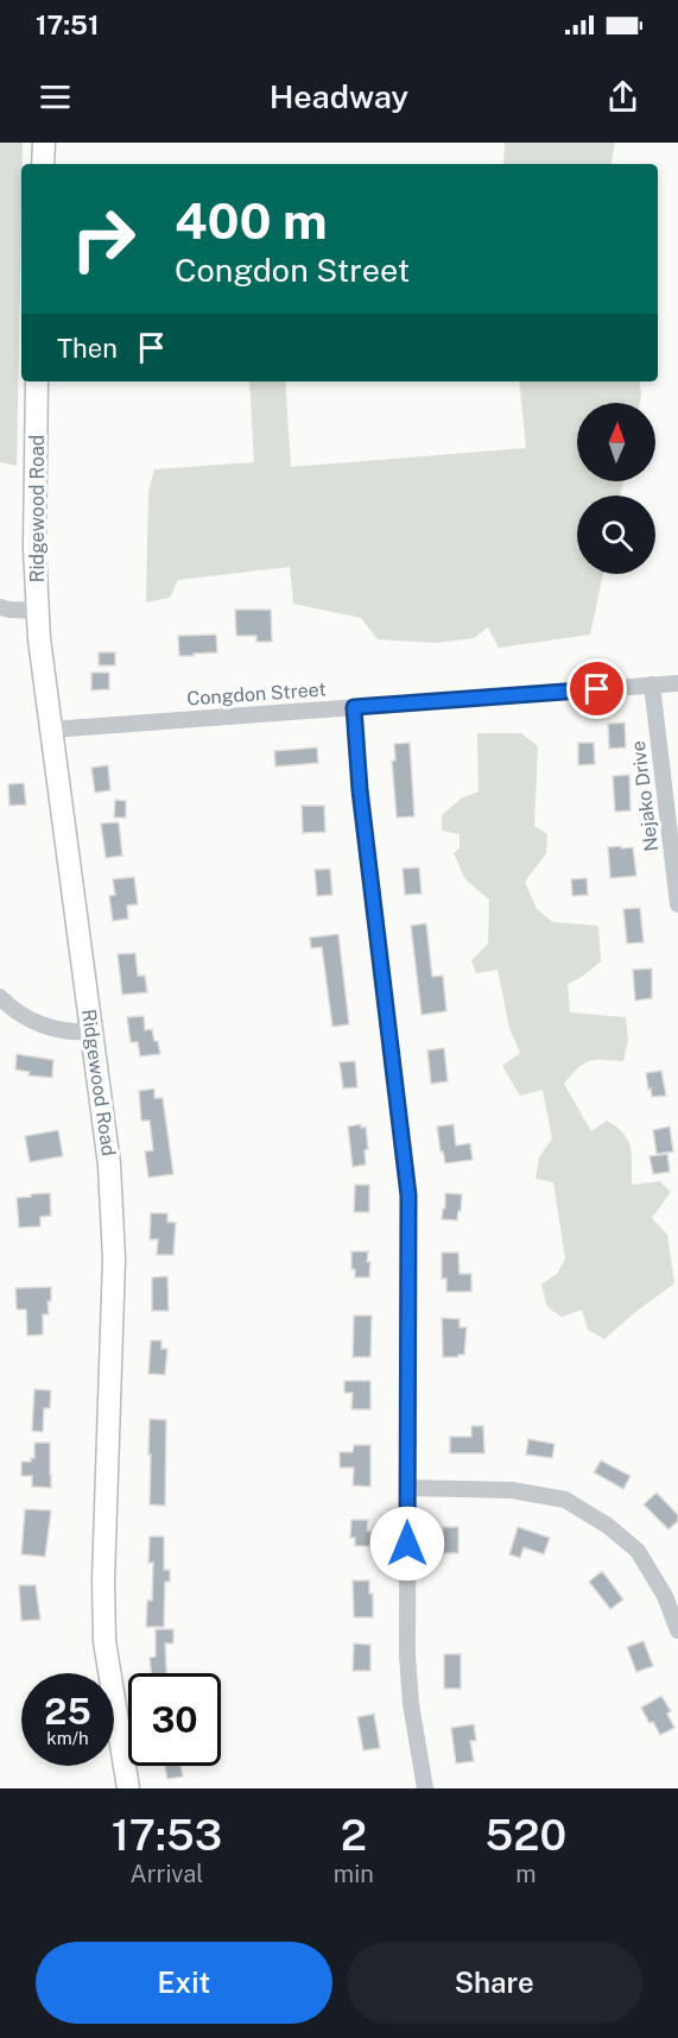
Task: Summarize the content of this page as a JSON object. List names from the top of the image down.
{
  "streets": {
    "main road": ["Ridgewood Road"],
    "street": ["Congdon Street", "Nejako Drive"]
  },
  "crossings": [
    ["Ridgewood Road", "Congdon Street"],
    ["Congdon Street", "Nejako Drive"]
  ],
  "north": "top",
  "page": {
    "status": "17:51",
    "header": "Headway",
    "turn": ["400 m", "Congdon Street"],
    "then": "Then",
    "speed": "25 km/h",
    "limit": "30",
    "eta": [
      "17:53",
      "Arrival",
      "2",
      "min",
      "520",
      "m"
    ],
    "buttons": ["Exit", "Share"]
  }
}
